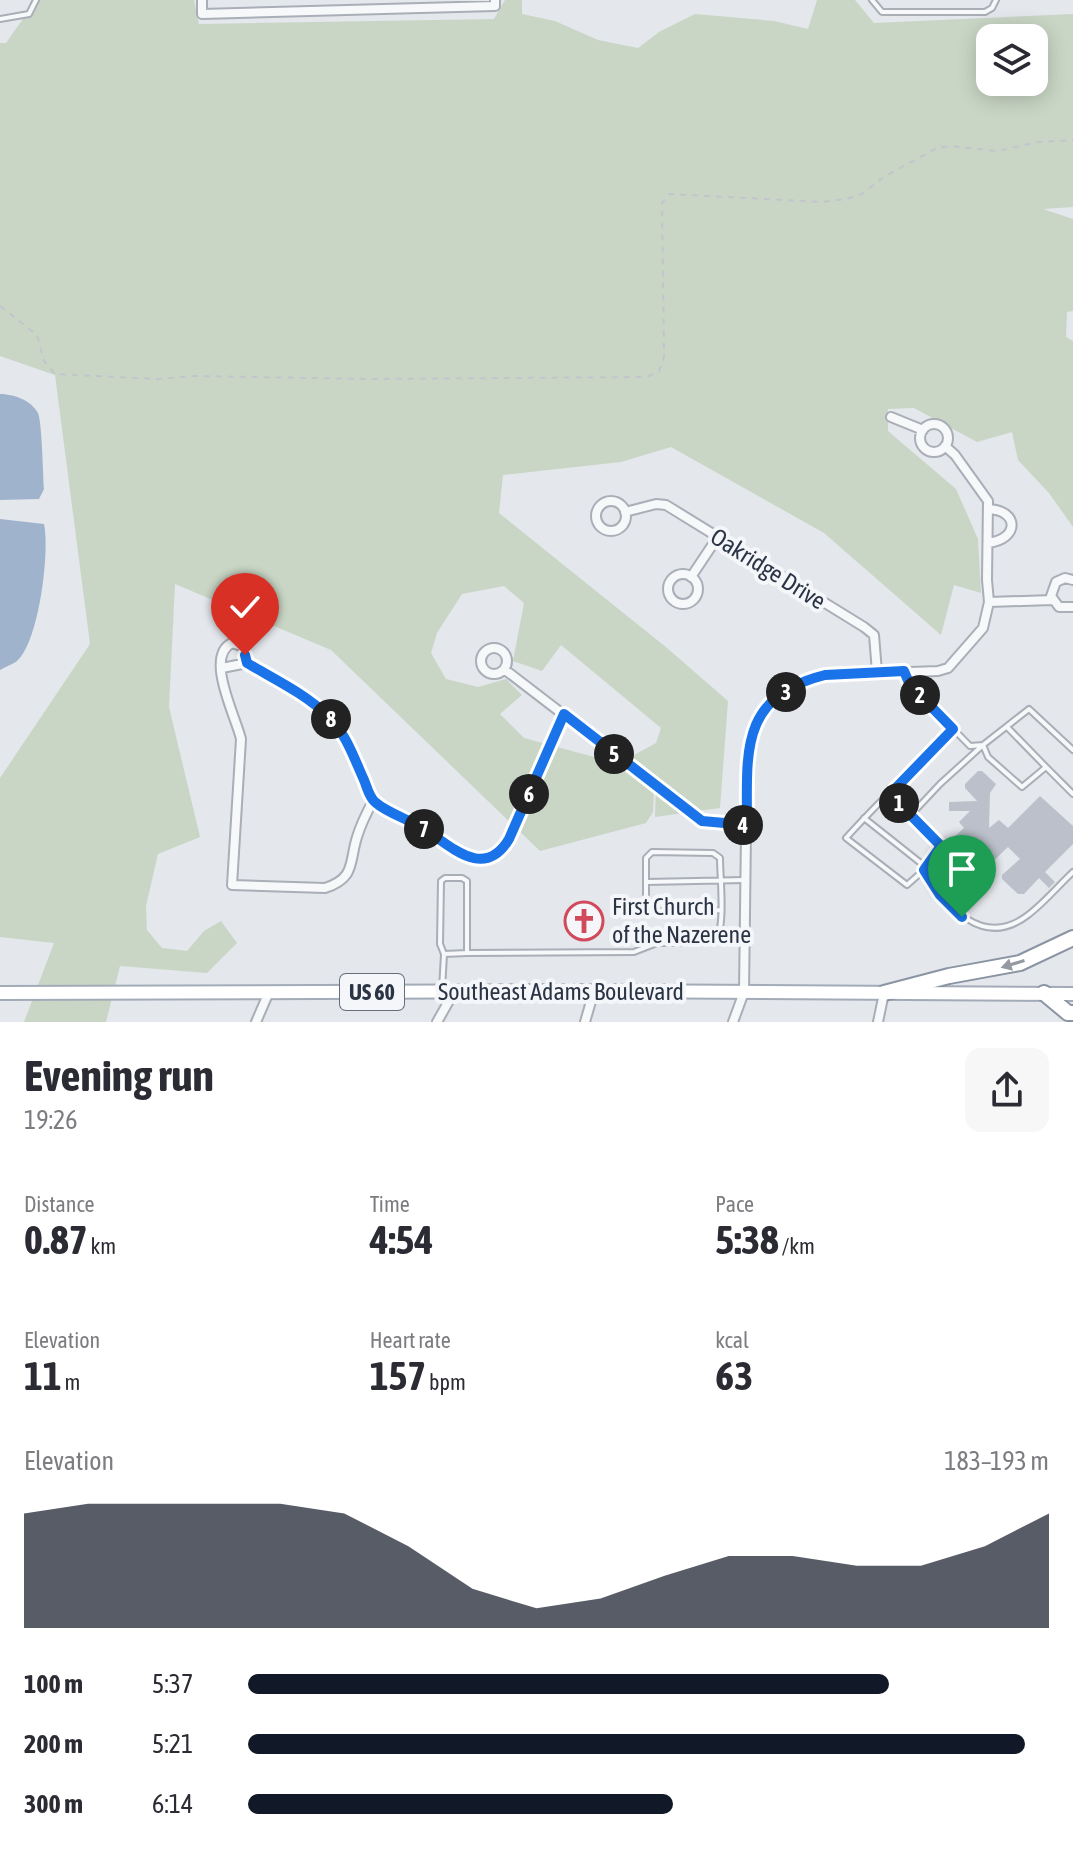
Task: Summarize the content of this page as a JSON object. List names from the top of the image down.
{
  "streets": {
    "main road": ["US 60", "Southeast Adams Boulevard"],
    "street": ["Oakridge Drive"]
  },
  "places": {
    "church": ["First Church of the Nazerene"]
  },
  "page": {
    "pins": [
      "3",
      "2",
      "8",
      "5",
      "6",
      "1",
      "4",
      "7"
    ],
    "heading": ["Evening run", "19:26"],
    "stats": [
      ["Distance", "0.87 km"],
      ["Time", "4:54"],
      ["Pace", "5:38 /km"],
      ["Elevation", "11 m"],
      ["Heart rate", "157 bpm"],
      ["kcal", "63"]
    ],
    "chart": ["Elevation", "183–193 m"],
    "list": [
      {
        "name": "100 m",
        "note": "5:37"
      },
      {
        "name": "200 m",
        "note": "5:21"
      },
      {
        "name": "300 m",
        "note": "6:14"
      }
    ]
  }
}
